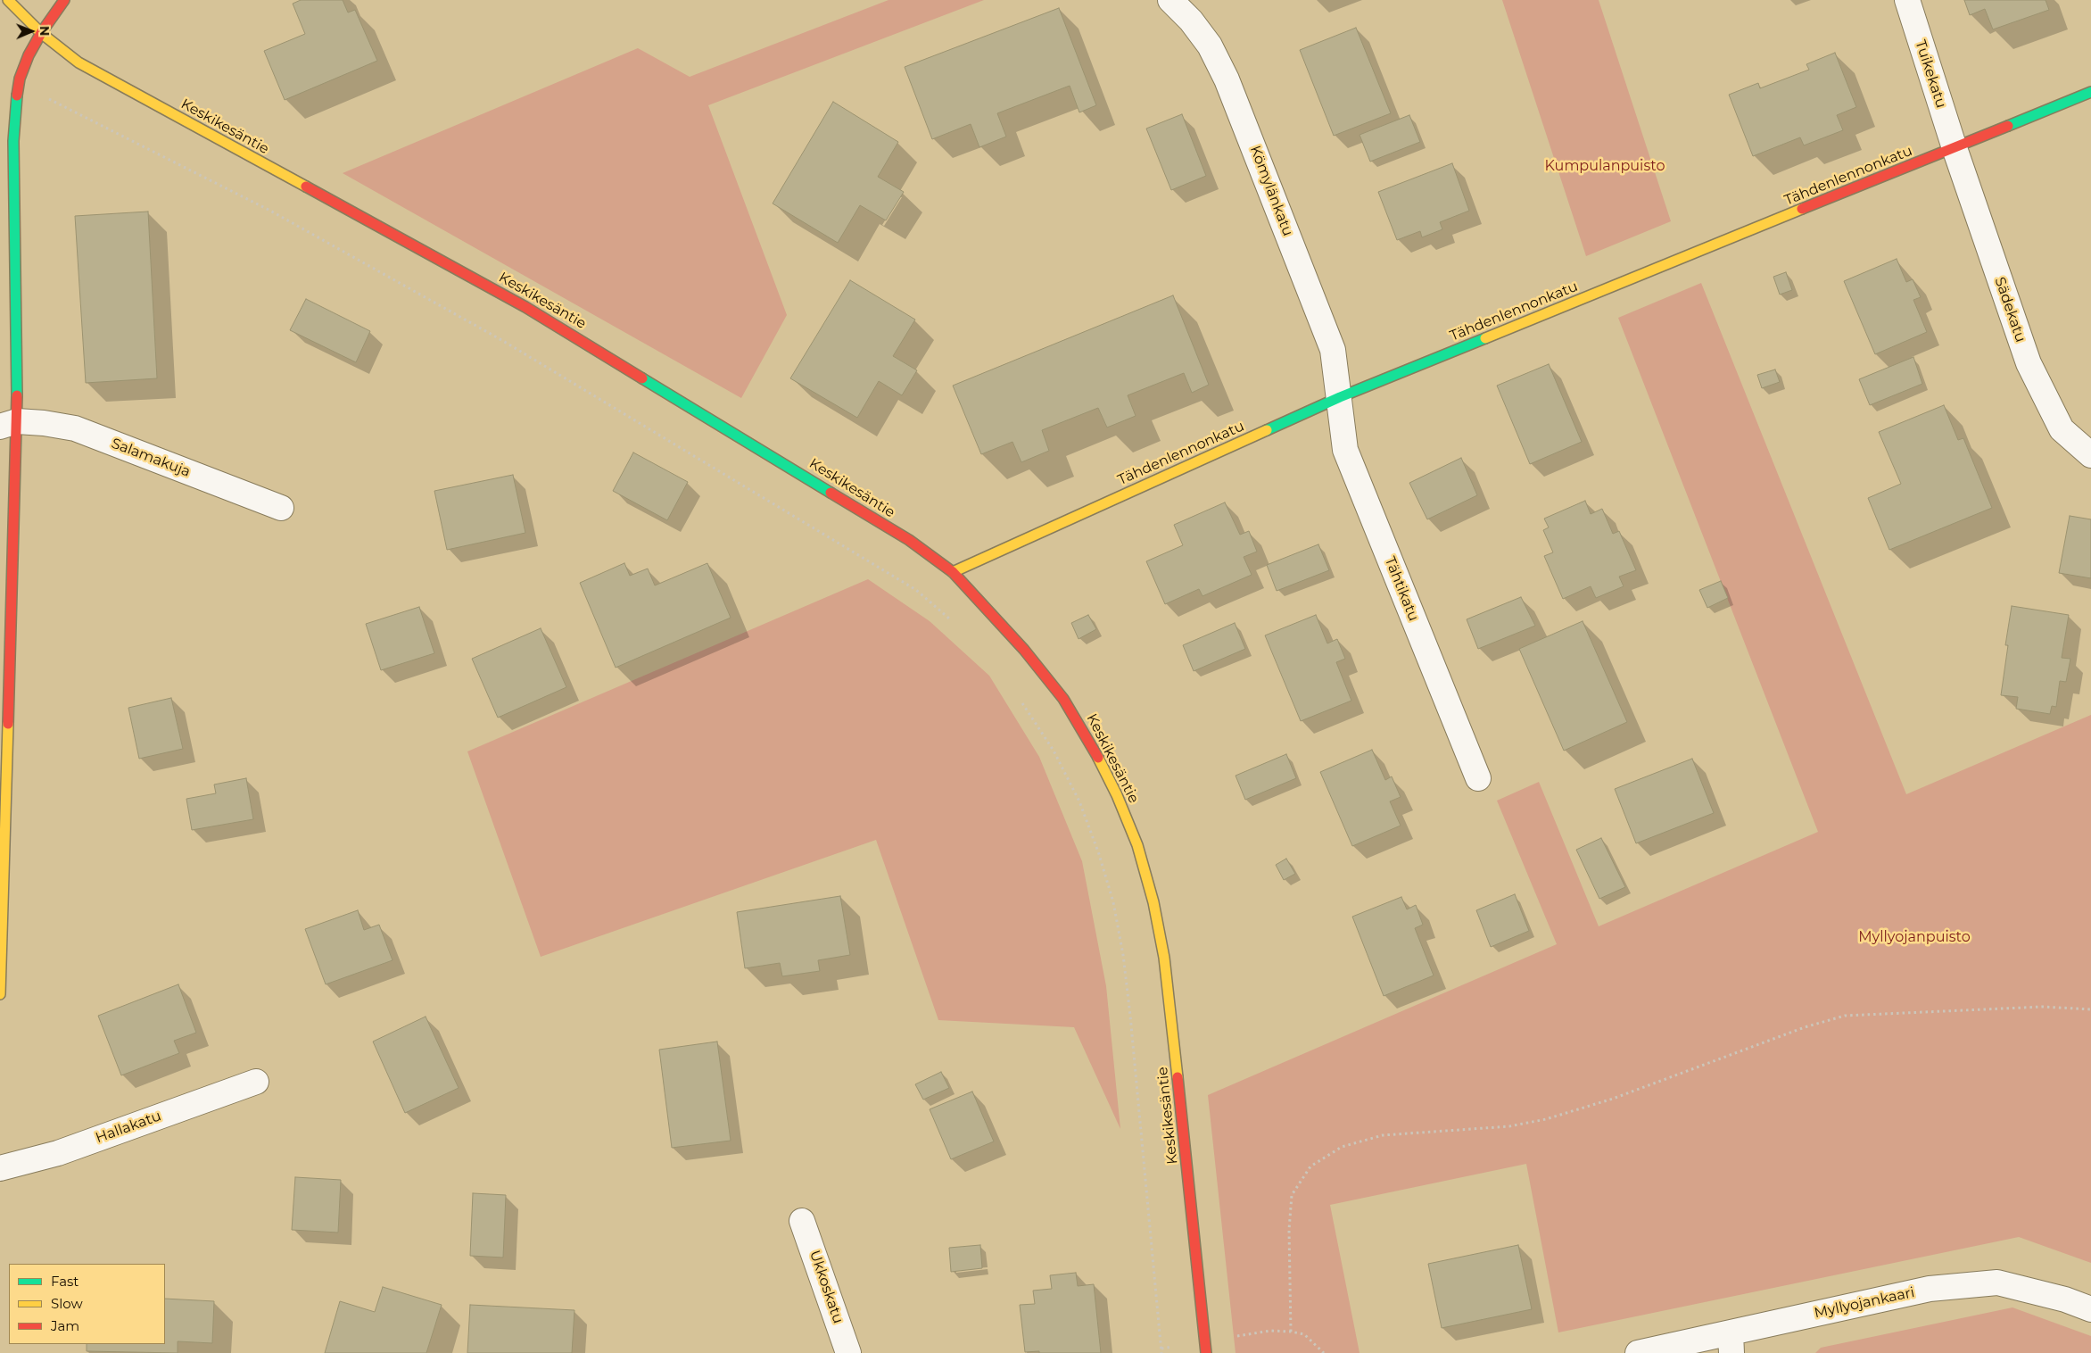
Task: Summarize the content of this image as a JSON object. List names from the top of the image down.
{
  "streets": {
    "street": [
      "Tuikekatu",
      "Keskikesäntie",
      "Tähdenlennonkatu",
      "Kömylänkatu",
      "Sädekatu",
      "Salamakuja",
      "Tähtikatu",
      "Hallakatu",
      "Ukkoskatu",
      "Myllyojankaari"
    ]
  },
  "crossings": [
    ["Tuikekatu", "Tähdenlennonkatu"],
    ["Tuikekatu", "Sädekatu"],
    ["Keskikesäntie", "Tähdenlennonkatu"],
    ["Tähdenlennonkatu", "Kömylänkatu"],
    ["Tähdenlennonkatu", "Sädekatu"],
    ["Tähdenlennonkatu", "Tähtikatu"],
    ["Kömylänkatu", "Tähtikatu"]
  ],
  "parks": ["Kumpulanpuisto", "Myllyojanpuisto"],
  "legend": ["Fast", "Slow", "Jam"],
  "north": "right"
}
